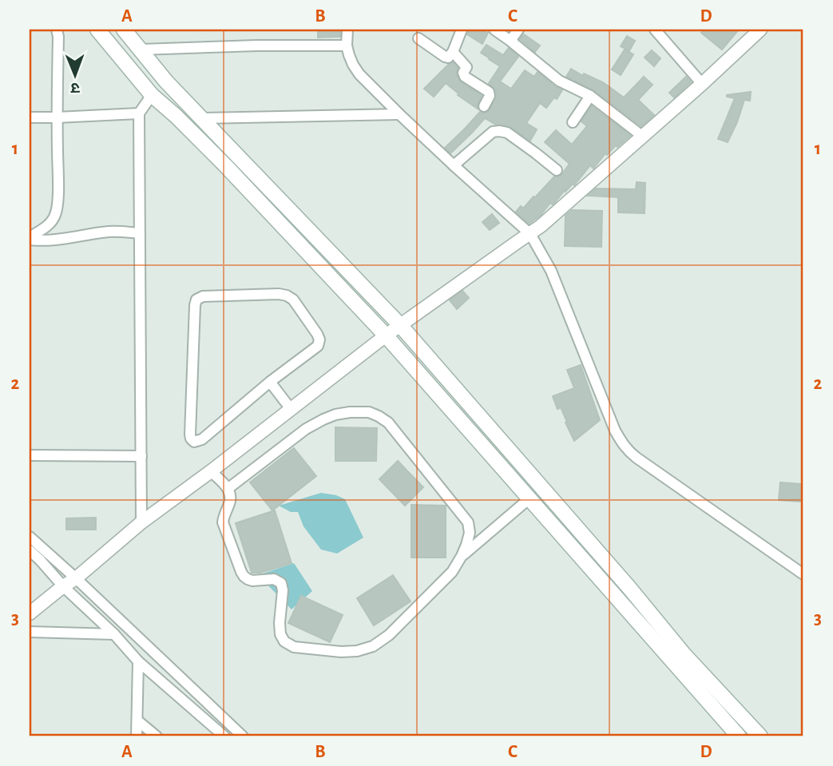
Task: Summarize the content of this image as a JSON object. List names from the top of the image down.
{
  "north": "bottom",
  "grid": {
    "columns": [
      "A",
      "B",
      "C",
      "D"
    ],
    "rows": ["1", "2", "3"]
  }
}
